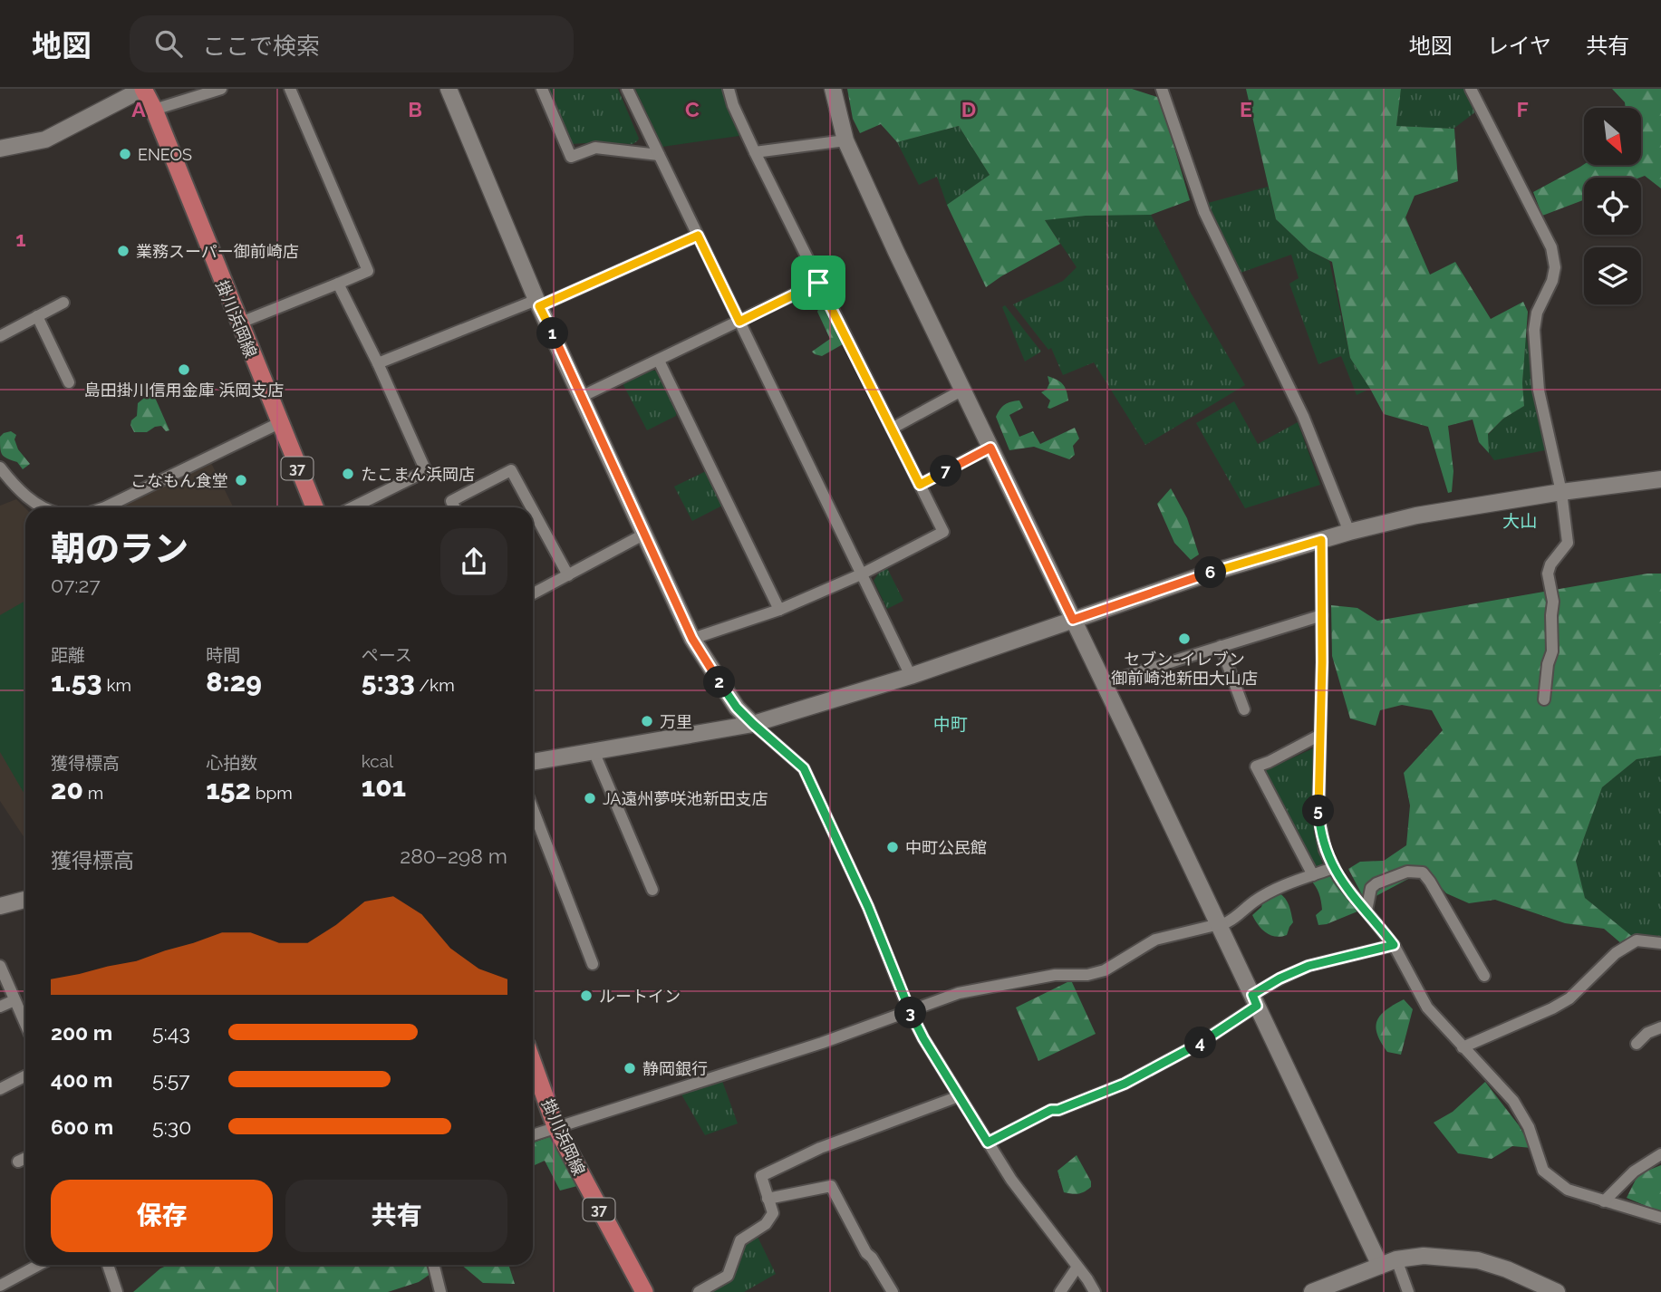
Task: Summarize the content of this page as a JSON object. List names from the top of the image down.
{
  "streets": {
    "main road": ["掛川浜岡線", "37"]
  },
  "districts": ["大山", "中町"],
  "places": [
    "ENEOS",
    "業務スーパー御前崎店",
    "島田掛川信用金庫 浜岡支店",
    "たこまん浜岡店",
    "こなもん食堂",
    "セブン‐イレブン 御前崎池新田大山店",
    "万里",
    "JA遠州夢咲池新田支店",
    "中町公民館",
    "ルートイン",
    "静岡銀行"
  ],
  "north": "bottom right",
  "page": {
    "header": "地図",
    "search": "ここで検索",
    "nav": ["地図", "レイヤ", "共有"],
    "pins": [
      "1",
      "7",
      "6",
      "2",
      "5",
      "3",
      "4"
    ],
    "heading": ["朝のラン", "07:27"],
    "stats": [
      ["距離", "1.53 km"],
      ["時間", "8:29"],
      ["ペース", "5:33 /km"],
      ["獲得標高", "20 m"],
      ["心拍数", "152 bpm"],
      ["kcal", "101"]
    ],
    "chart": ["獲得標高", "280–298 m"],
    "list": [
      {
        "name": "200 m",
        "note": "5:43"
      },
      {
        "name": "400 m",
        "note": "5:57"
      },
      {
        "name": "600 m",
        "note": "5:30"
      }
    ],
    "buttons": ["保存", "共有"]
  },
  "grid": {
    "columns": [
      "A",
      "B",
      "C",
      "D",
      "E",
      "F"
    ],
    "rows": ["1"]
  }
}
